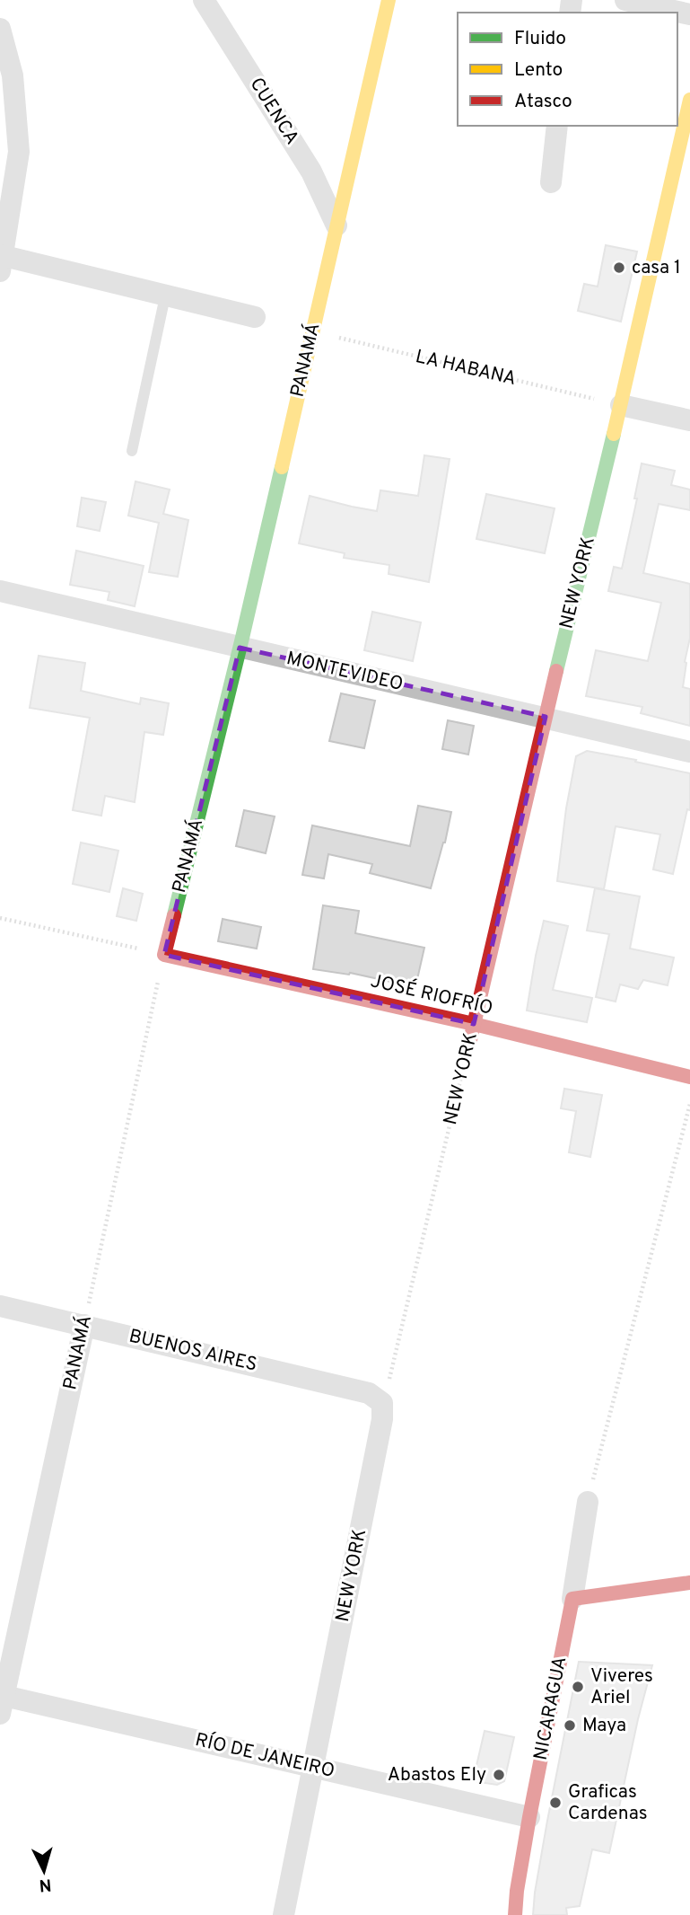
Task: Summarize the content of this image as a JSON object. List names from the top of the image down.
{
  "streets": {
    "street": [
      "CUENCA",
      "PANAMÁ",
      "NEW YORK",
      "MONTEVIDEO",
      "JOSÉ RIOFRÍO",
      "BUENOS AIRES",
      "NICARAGUA",
      "RÍO DE JANEIRO"
    ],
    "path": ["LA HABANA"]
  },
  "crossings": [
    ["CUENCA", "PANAMÁ"],
    ["PANAMÁ", "MONTEVIDEO"],
    ["PANAMÁ", "JOSÉ RIOFRÍO"],
    ["PANAMÁ", "BUENOS AIRES"],
    ["PANAMÁ", "RÍO DE JANEIRO"],
    ["LA HABANA", "NEW YORK"],
    ["NEW YORK", "MONTEVIDEO"],
    ["NEW YORK", "JOSÉ RIOFRÍO"],
    ["NEW YORK", "BUENOS AIRES"],
    ["NEW YORK", "RÍO DE JANEIRO"],
    ["NICARAGUA", "RÍO DE JANEIRO"]
  ],
  "places": [
    "casa 1",
    "Viveres Ariel",
    "Maya",
    "Abastos Ely",
    "Graficas Cardenas"
  ],
  "legend": ["Fluido", "Lento", "Atasco"],
  "north": "bottom"
}
